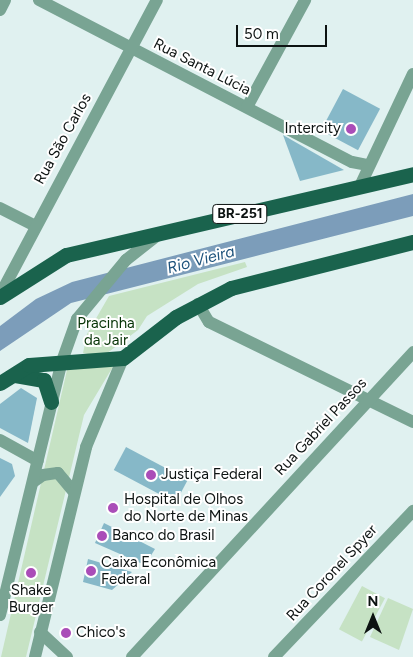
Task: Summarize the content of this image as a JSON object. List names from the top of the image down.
{
  "streets": {
    "main road": ["BR-251"],
    "street": [
      "Rua Santa Lúcia",
      "Rua São Carlos",
      "Rua Gabriel Passos",
      "Rua Coronel Spyer"
    ]
  },
  "crossings": [
    ["Rua Santa Lúcia", "Rua São Carlos"],
    ["Rua São Carlos", "BR-251"]
  ],
  "water": ["Rio Vieira"],
  "parks": ["Pracinha da Jair"],
  "places": [
    "Intercity",
    "Justiça Federal",
    "Hospital de Olhos do Norte de Minas",
    "Banco do Brasil",
    "Caixa Econômica Federal",
    "Shake Burger",
    "Chico's"
  ],
  "scale_bar": "50 m",
  "north": "top"
}
